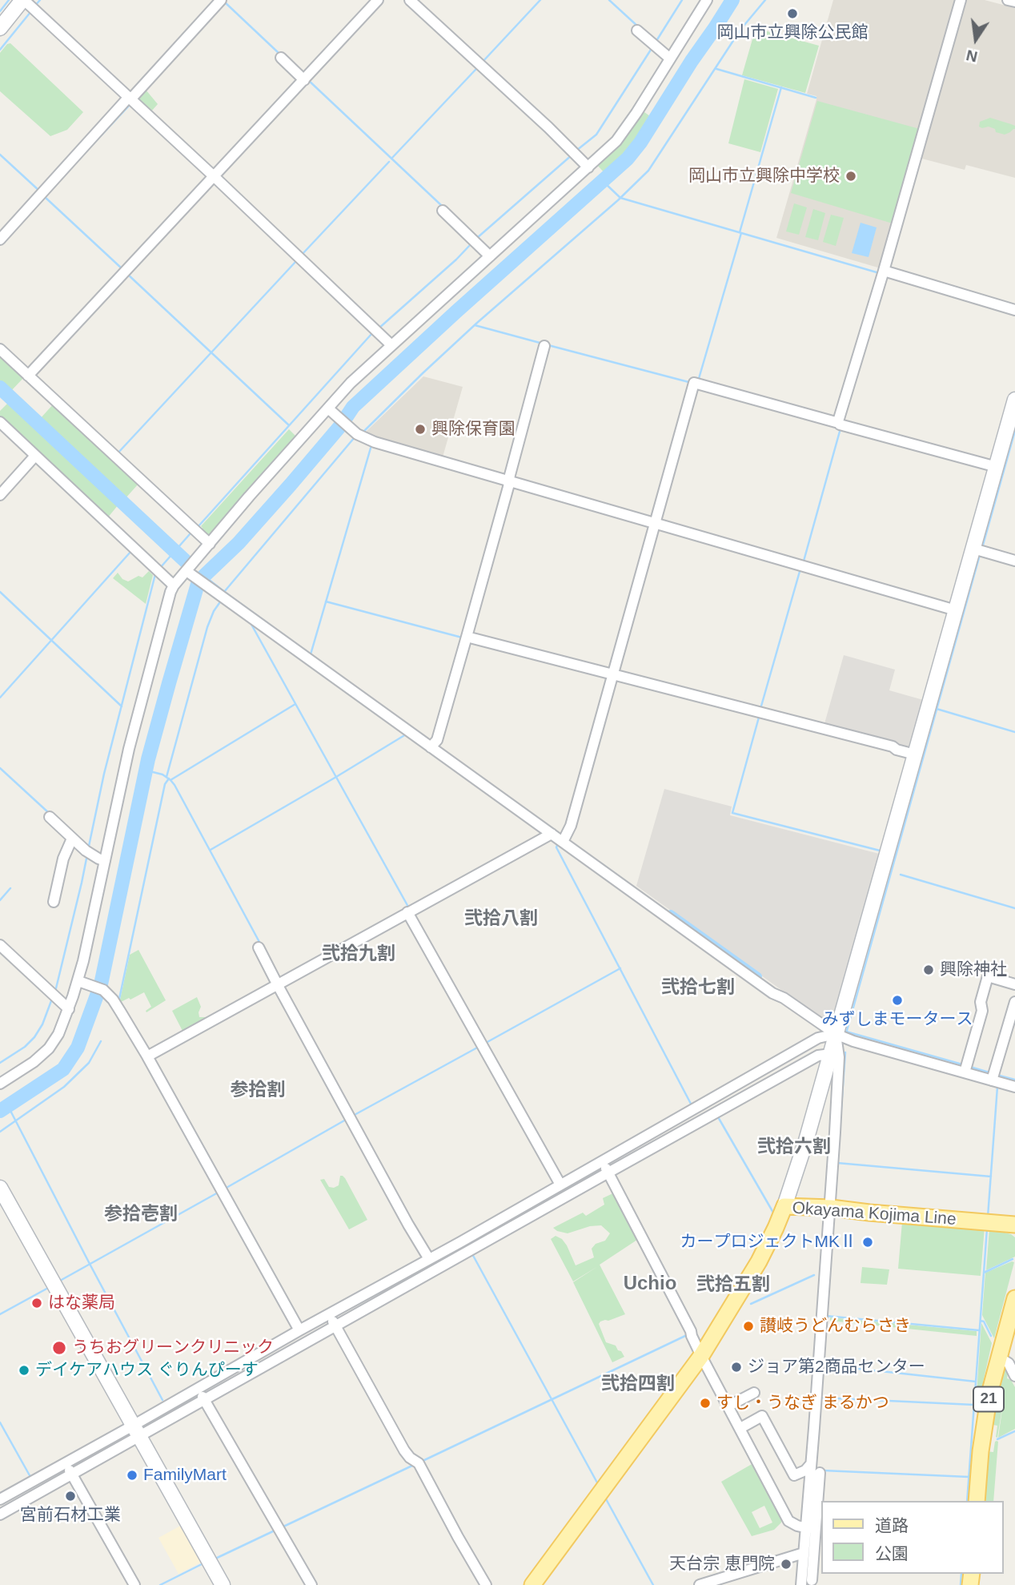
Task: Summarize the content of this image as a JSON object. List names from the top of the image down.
{
  "streets": {
    "main road": ["Okayama Kojima Line", "21"]
  },
  "districts": [
    "弐拾八割",
    "弐拾九割",
    "弐拾七割",
    "参拾割",
    "弐拾六割",
    "参拾壱割",
    "Uchio",
    "弐拾五割",
    "弐拾四割"
  ],
  "places": [
    "岡山市立興除公民館",
    "岡山市立興除中学校",
    "興除保育園",
    "興除神社",
    "みずしまモータース",
    "カープロジェクトMKⅡ",
    "はな薬局",
    "讃岐うどんむらさき",
    "うちおグリーンクリニック",
    "ジョア第2商品センター",
    "デイケアハウス ぐりんぴーす",
    "すし・うなぎ まるかつ",
    "FamilyMart",
    "宮前石材工業",
    "天台宗 恵門院"
  ],
  "legend": ["道路", "公園"],
  "north": "bottom"
}
